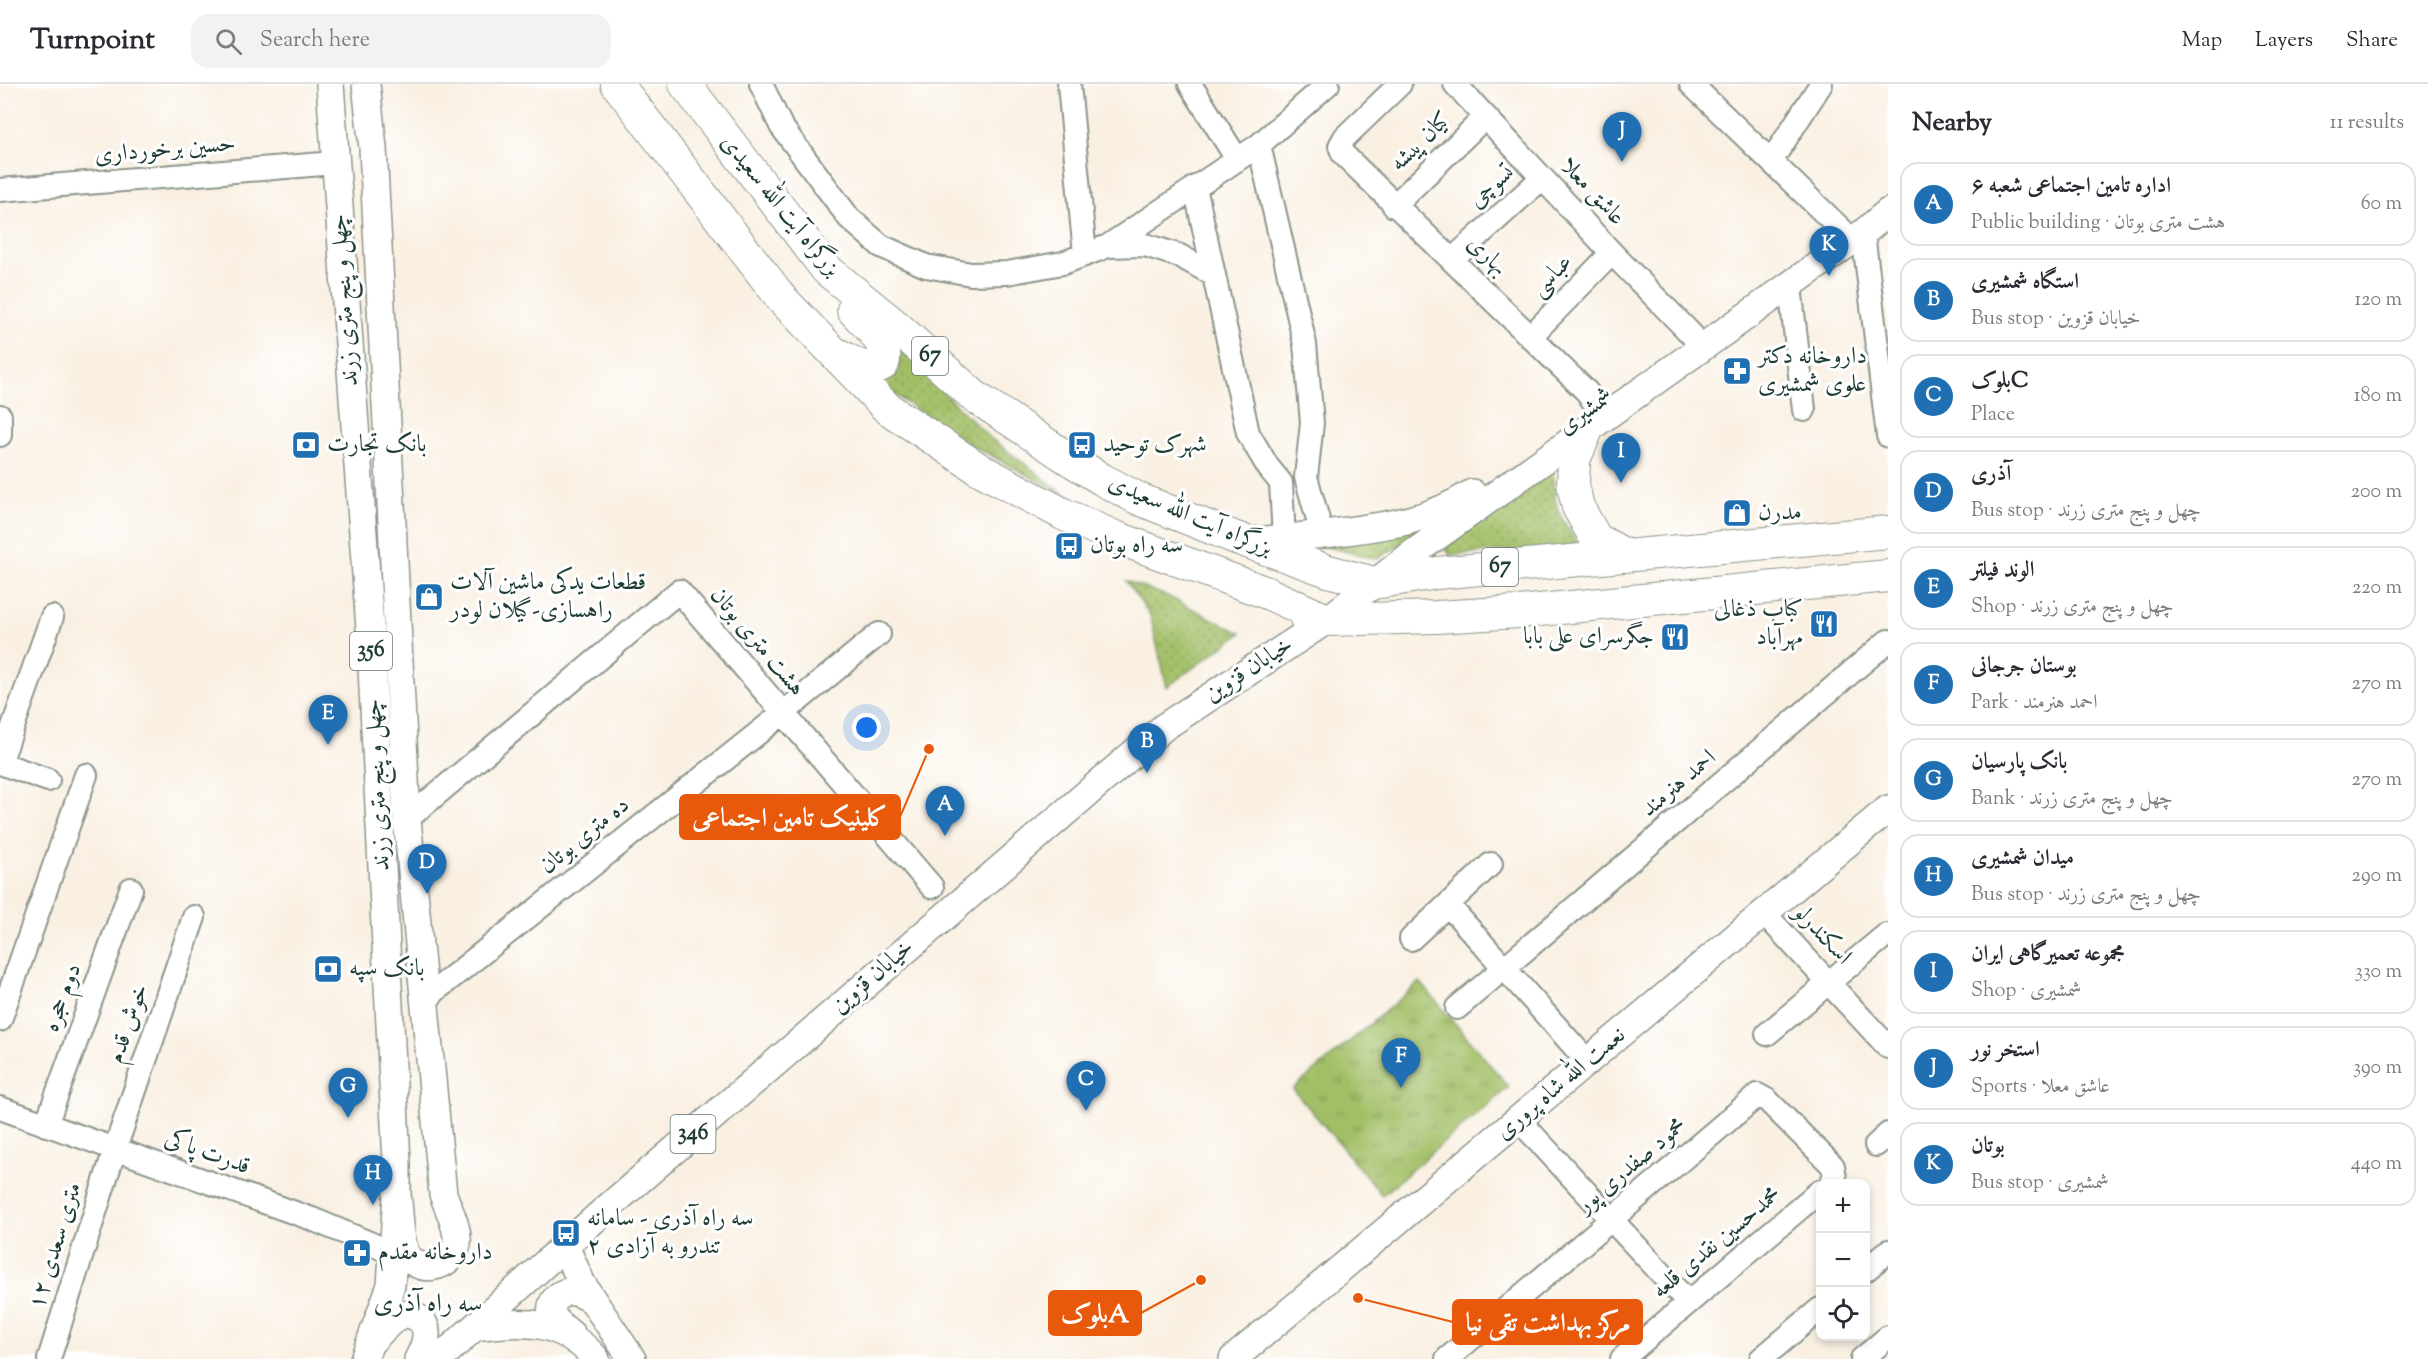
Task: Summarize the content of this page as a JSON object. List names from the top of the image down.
{
  "streets": {
    "highway": ["بزرگراه آیت الله سعیدی", "67"],
    "main road": [
      "چهل و پنج متری زرند",
      "شمشیری",
      "356",
      "خیابان قزوین",
      "نعمت الله شاه پروری",
      "346"
    ],
    "street": [
      "کیان پیشه",
      "حسین برخورداری",
      "تسوچی",
      "عاشق معلا",
      "بهاری",
      "عباسی",
      "هشت متری بوتان",
      "احمد هنرمند",
      "ده متری بوتان",
      "اسکندرلو",
      "دوم حجره",
      "خوش قدم",
      "قدرت پاکی",
      "محمود صفدری پور",
      "محمدحسین نقدی قلعه",
      "۱۲ متری سعدی"
    ]
  },
  "crossings": [
    ["کیان پیشه", "عاشق معلا"],
    ["کیان پیشه", "بهاری"],
    ["حسین برخورداری", "چهل و پنج متری زرند"],
    ["تسوچی", "عاشق معلا"],
    ["تسوچی", "بهاری"],
    ["عاشق معلا", "عباسی"],
    ["عاشق معلا", "شمشیری"],
    ["بزرگراه آیت الله سعیدی", "شمشیری"],
    ["بزرگراه آیت الله سعیدی", "خیابان قزوین"],
    ["بهاری", "عباسی"],
    ["بهاری", "شمشیری"],
    ["چهل و پنج متری زرند", "هشت متری بوتان"],
    ["چهل و پنج متری زرند", "ده متری بوتان"],
    ["چهل و پنج متری زرند", "قدرت پاکی"],
    ["شمشیری", "خیابان قزوین"],
    ["هشت متری بوتان", "ده متری بوتان"],
    ["اسکندرلو", "نعمت الله شاه پروری"],
    ["دوم حجره", "قدرت پاکی"],
    ["خوش قدم", "قدرت پاکی"],
    ["خوش قدم", "۱۲ متری سعدی"],
    ["قدرت پاکی", "۱۲ متری سعدی"]
  ],
  "districts": ["سه راه آذری"],
  "places": {
    "pharmacy": ["داروخانه دکتر علوی شمشیری", "داروخانه مقدم"],
    "bank": ["بانک تجارت", "بانک سپه"],
    "bus stop": ["شهرک توحید", "سه راه بوتان", "سه راه آذری - سامانه ۲ تندرو به آزادی"],
    "shop": ["مدرن", "قطعات یدکی ماشین آلات راهسازی-گیلان لودر"],
    "restaurant": ["کباب ذغالی مهرآباد", "جگرسرای علی بابا"],
    "other": ["کلینیک تامین اجتماعی", "بلوکA", "مرکز بهداشت تقی نیا"]
  },
  "page": {
    "header": "Turnpoint",
    "search": "Search here",
    "nav": ["Map", "Layers", "Share"],
    "heading": ["Nearby", "11 results"],
    "pins": [
      "J",
      "K",
      "I",
      "E",
      "B",
      "A",
      "D",
      "F",
      "C",
      "G",
      "H"
    ],
    "list": [
      {
        "mark": "A",
        "name": "اداره تامین اجتماعی شعبه ۶",
        "note": "Public building · هشت متری بوتان",
        "value": "60 m"
      },
      {
        "mark": "B",
        "name": "استگاه شمشیری",
        "note": "Bus stop · خیابان قزوین",
        "value": "120 m"
      },
      {
        "mark": "C",
        "name": "بلوکC",
        "note": "Place",
        "value": "180 m"
      },
      {
        "mark": "D",
        "name": "آذری",
        "note": "Bus stop · چهل و پنج متری زرند",
        "value": "200 m"
      },
      {
        "mark": "E",
        "name": "الوند فیلتر",
        "note": "Shop · چهل و پنج متری زرند",
        "value": "220 m"
      },
      {
        "mark": "F",
        "name": "بوستان جرجانی",
        "note": "Park · احمد هنرمند",
        "value": "270 m"
      },
      {
        "mark": "G",
        "name": "بانک پارسیان",
        "note": "Bank · چهل و پنج متری زرند",
        "value": "270 m"
      },
      {
        "mark": "H",
        "name": "میدان شمشیری",
        "note": "Bus stop · چهل و پنج متری زرند",
        "value": "290 m"
      },
      {
        "mark": "I",
        "name": "مجموعه تعمیرگاهی ایران",
        "note": "Shop · شمشیری",
        "value": "330 m"
      },
      {
        "mark": "J",
        "name": "استخر نور",
        "note": "Sports · عاشق معلا",
        "value": "390 m"
      },
      {
        "mark": "K",
        "name": "بوتان",
        "note": "Bus stop · شمشیری",
        "value": "440 m"
      }
    ],
    "map_buttons": ["+", "−"]
  }
}
